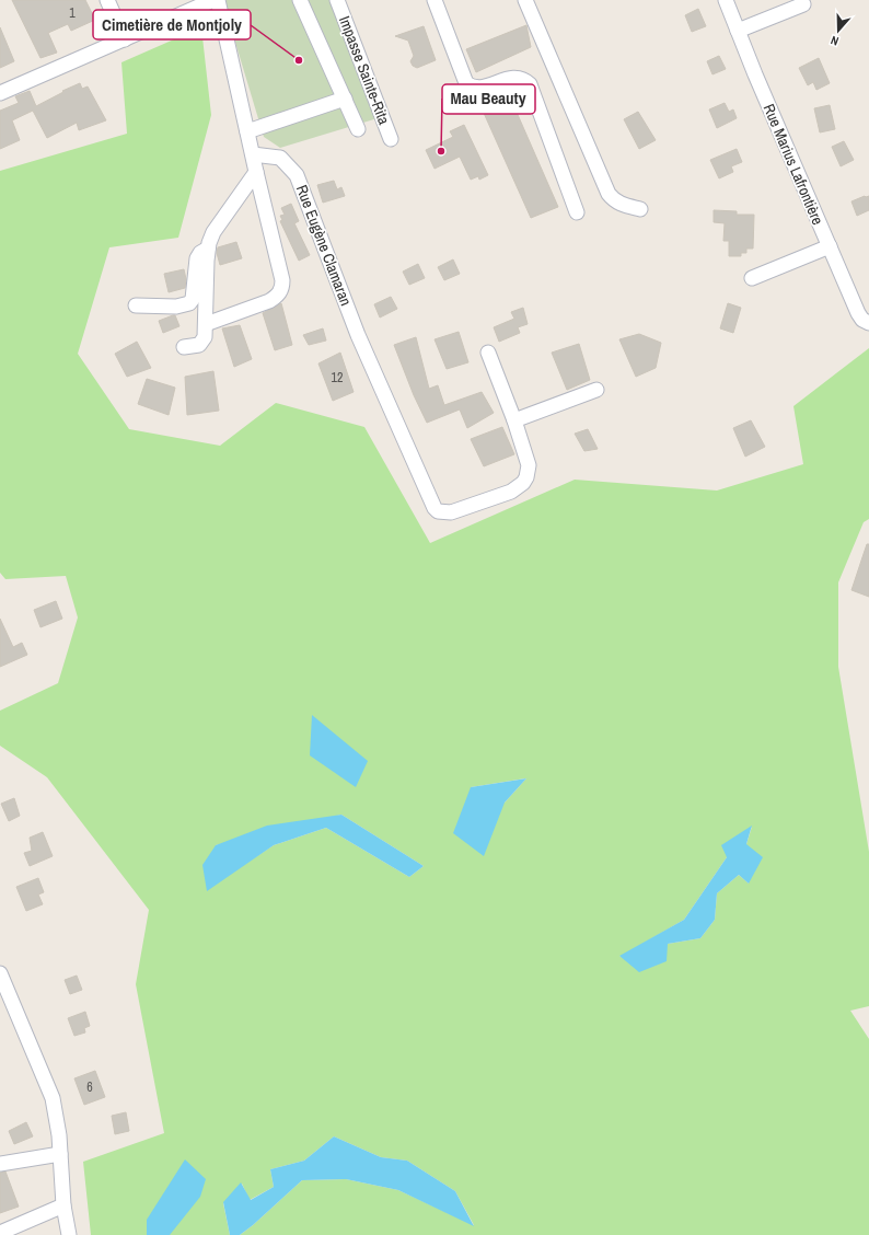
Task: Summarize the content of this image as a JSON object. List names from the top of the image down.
{
  "streets": {
    "street": ["Impasse Sainte-Rita", "Rue Marius Lafrontière", "Rue Eugène Clamaran"]
  },
  "places": ["Cimetière de Montjoly", "Mau Beauty"],
  "house_numbers": ["1", "12", "6"],
  "north": "bottom"
}
